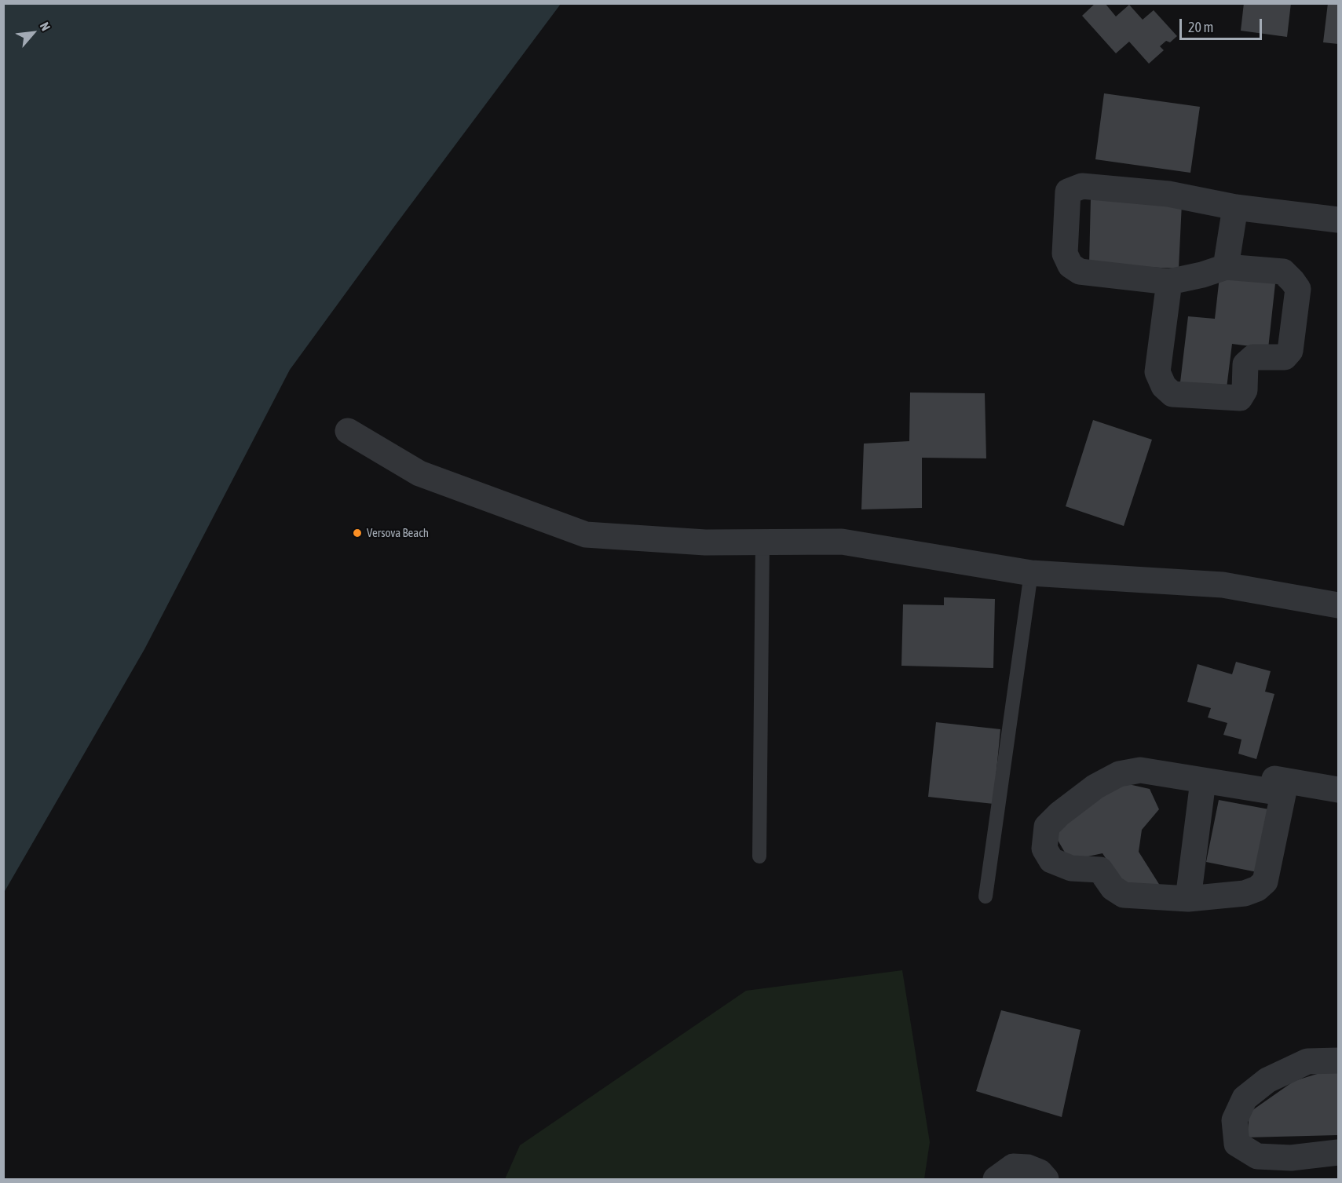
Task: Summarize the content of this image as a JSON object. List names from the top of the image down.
{
  "places": ["Versova Beach"],
  "scale_bar": "20 m",
  "north": "top right"
}
